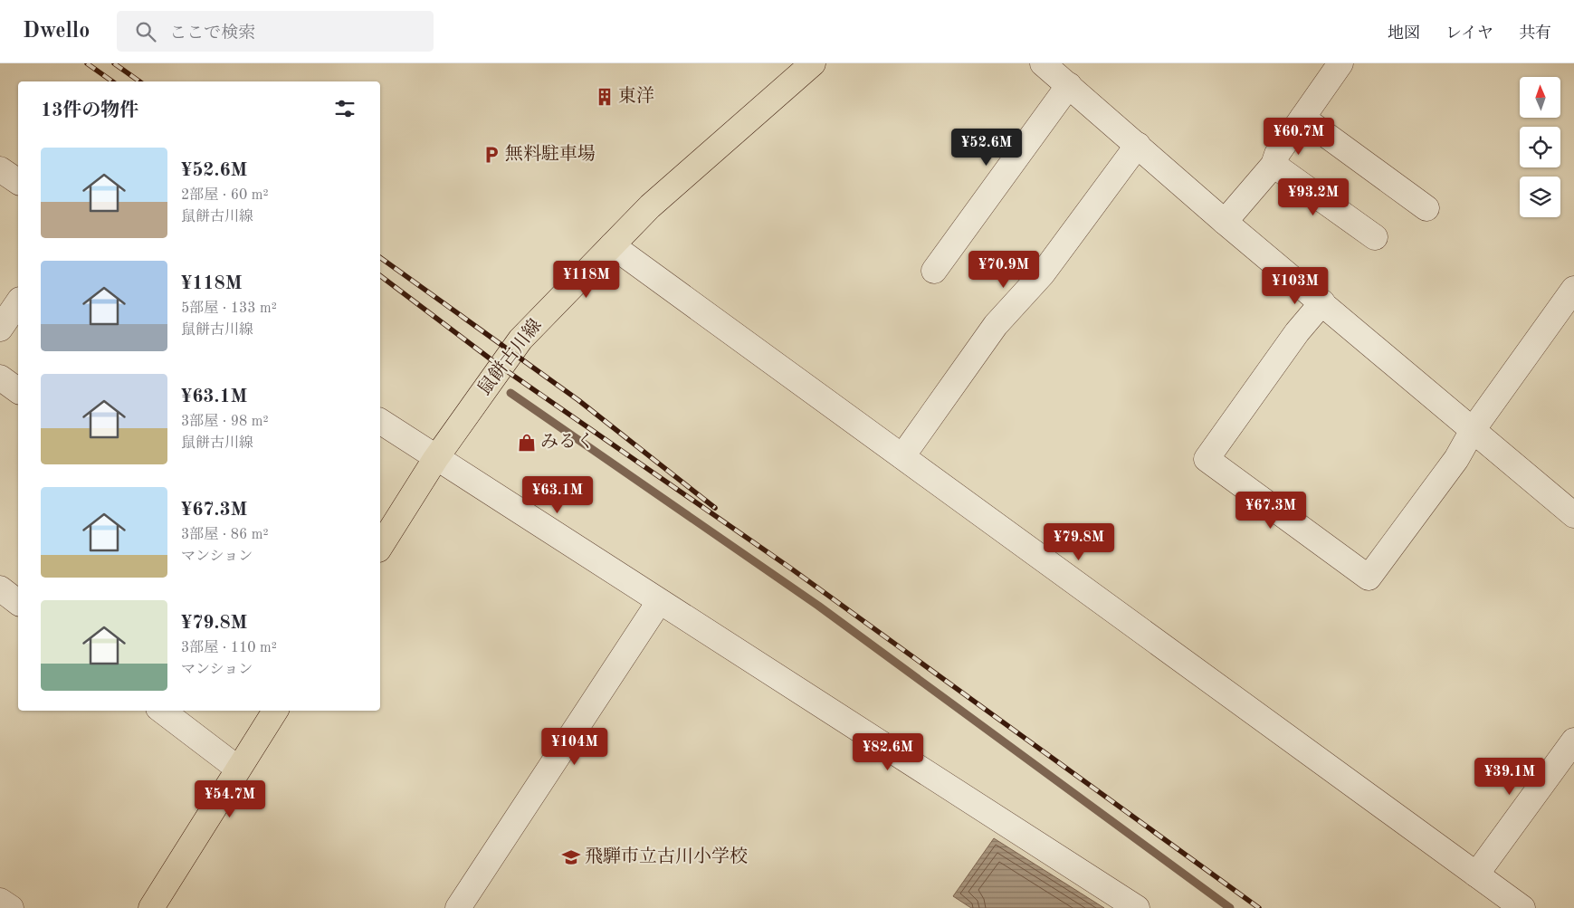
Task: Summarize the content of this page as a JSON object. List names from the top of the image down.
{
  "streets": {
    "main road": ["鼠餅古川線"]
  },
  "places": {
    "building": ["東洋"],
    "parking": ["無料駐車場"],
    "shop": ["みるく"],
    "school or university": ["飛騨市立古川小学校"]
  },
  "north": "top",
  "page": {
    "header": "Dwello",
    "search": "ここで検索",
    "nav": ["地図", "レイヤ", "共有"],
    "heading": "13件の物件",
    "price": [
      "¥60.7M",
      "¥52.6M",
      "¥93.2M",
      "¥70.9M",
      "¥118M",
      "¥103M",
      "¥63.1M",
      "¥67.3M",
      "¥79.8M",
      "¥104M",
      "¥82.6M",
      "¥39.1M",
      "¥54.7M"
    ],
    "list": [
      {
        "name": "¥52.6M",
        "note": "2部屋 · 60 m² · 鼠餅古川線"
      },
      {
        "name": "¥118M",
        "note": "5部屋 · 133 m² · 鼠餅古川線"
      },
      {
        "name": "¥63.1M",
        "note": "3部屋 · 98 m² · 鼠餅古川線"
      },
      {
        "name": "¥67.3M",
        "note": "3部屋 · 86 m² · マンション"
      },
      {
        "name": "¥79.8M",
        "note": "3部屋 · 110 m² · マンション"
      }
    ]
  }
}
